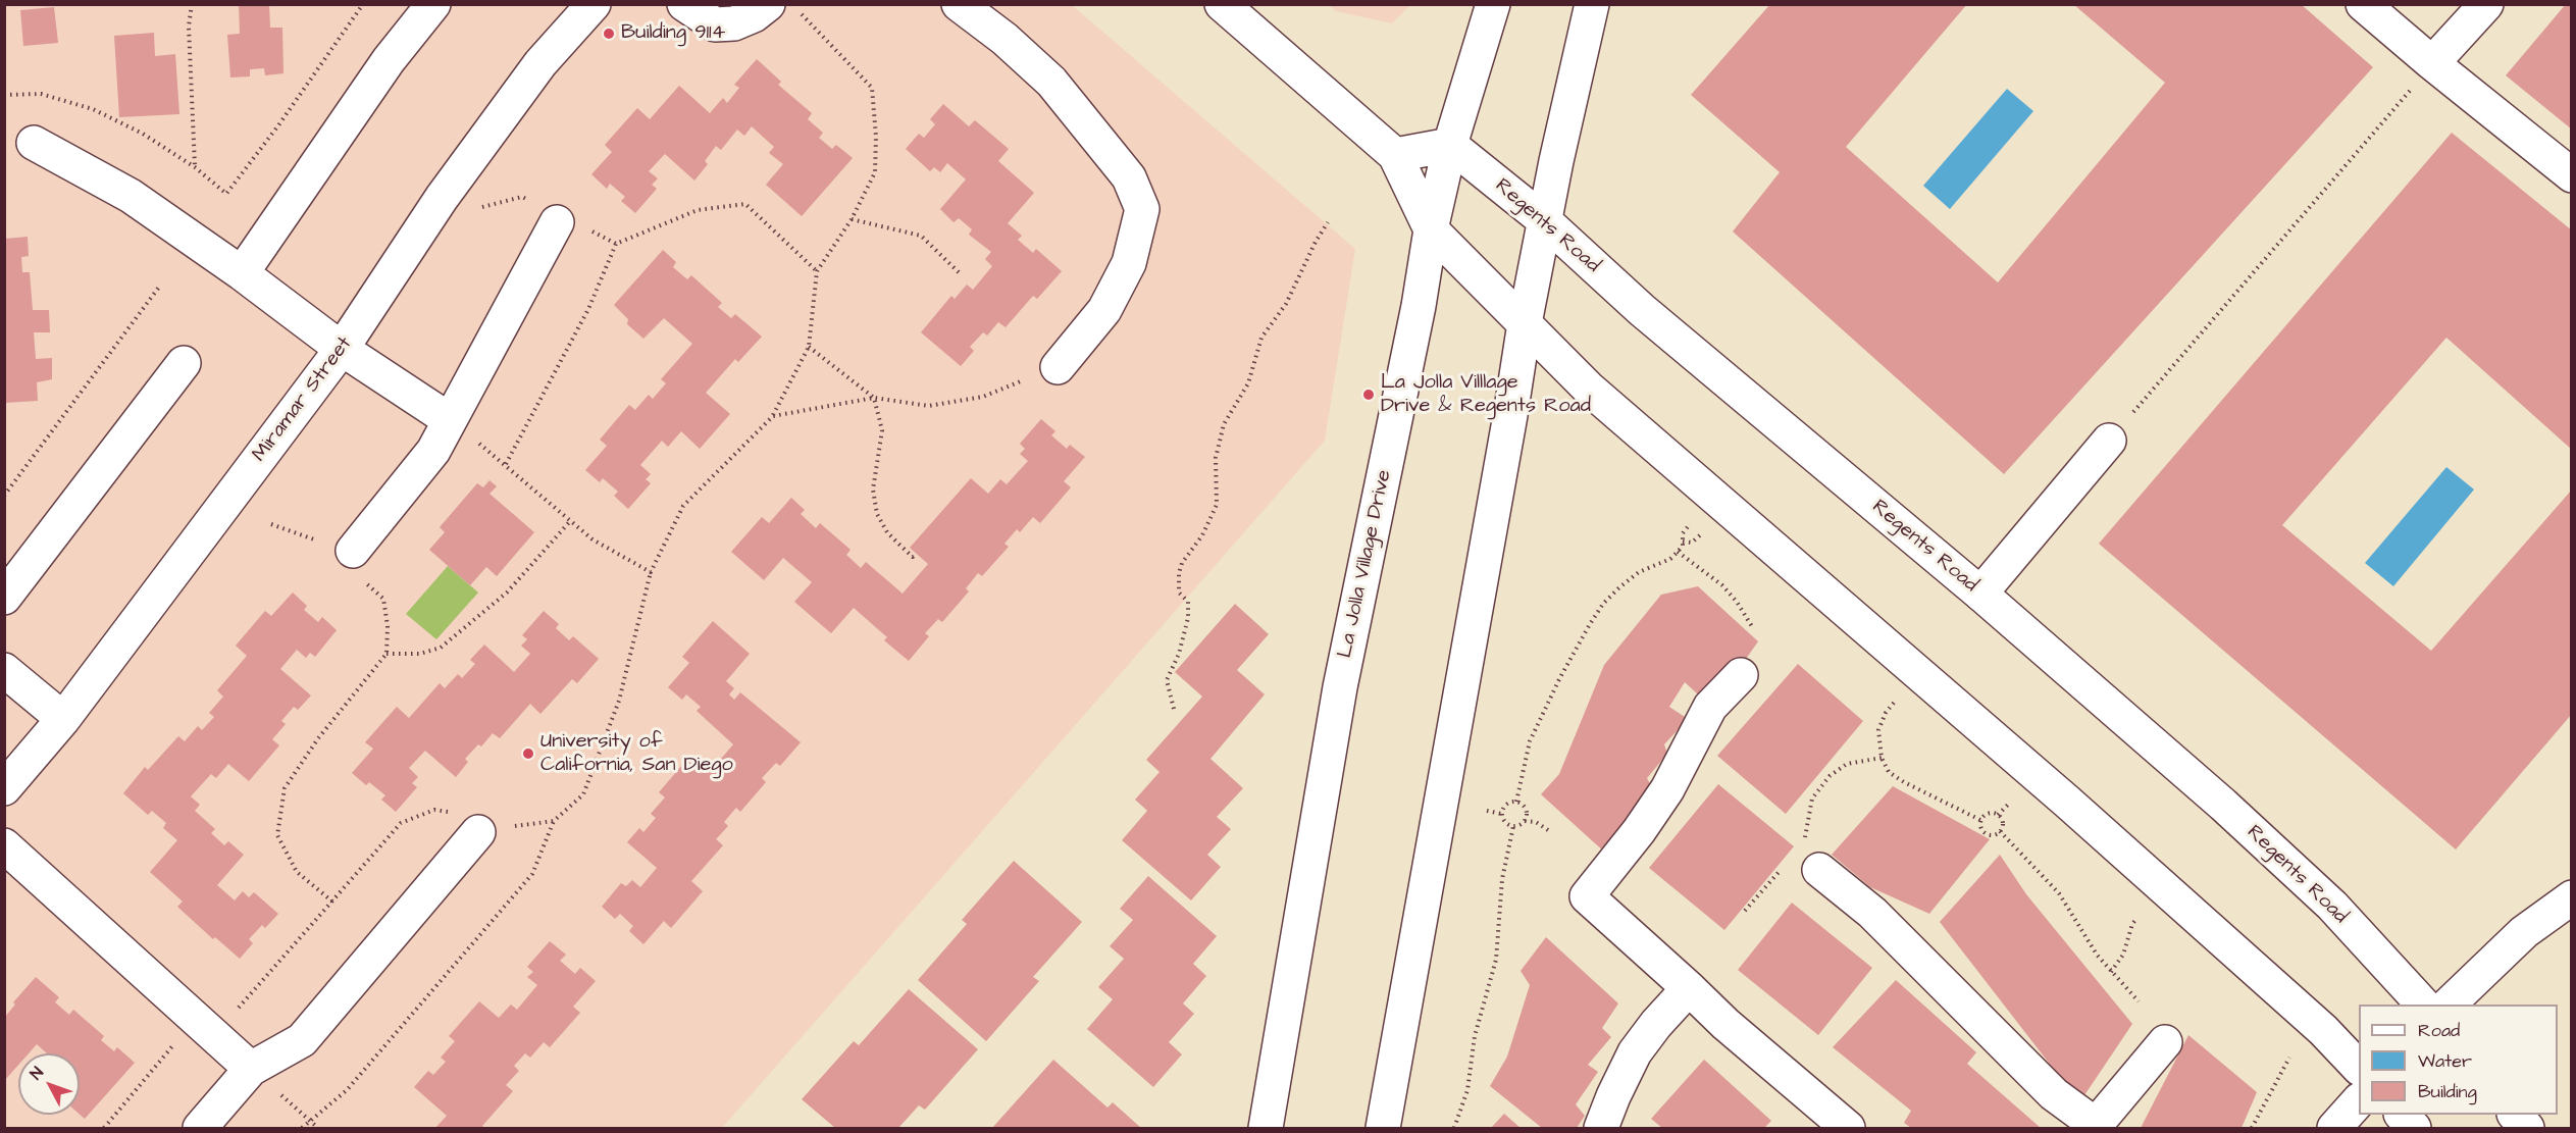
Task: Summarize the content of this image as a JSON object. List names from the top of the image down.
{
  "streets": {
    "main road": ["Regents Road", "Miramar Street", "La Jolla Village Drive"]
  },
  "crossings": [
    ["Regents Road", "La Jolla Village Drive"]
  ],
  "places": ["Building 9114", "La Jolla Villlage Drive & Regents Road", "University of California, San Diego"],
  "legend": ["Road", "Water", "Building"],
  "north": "top left"
}
